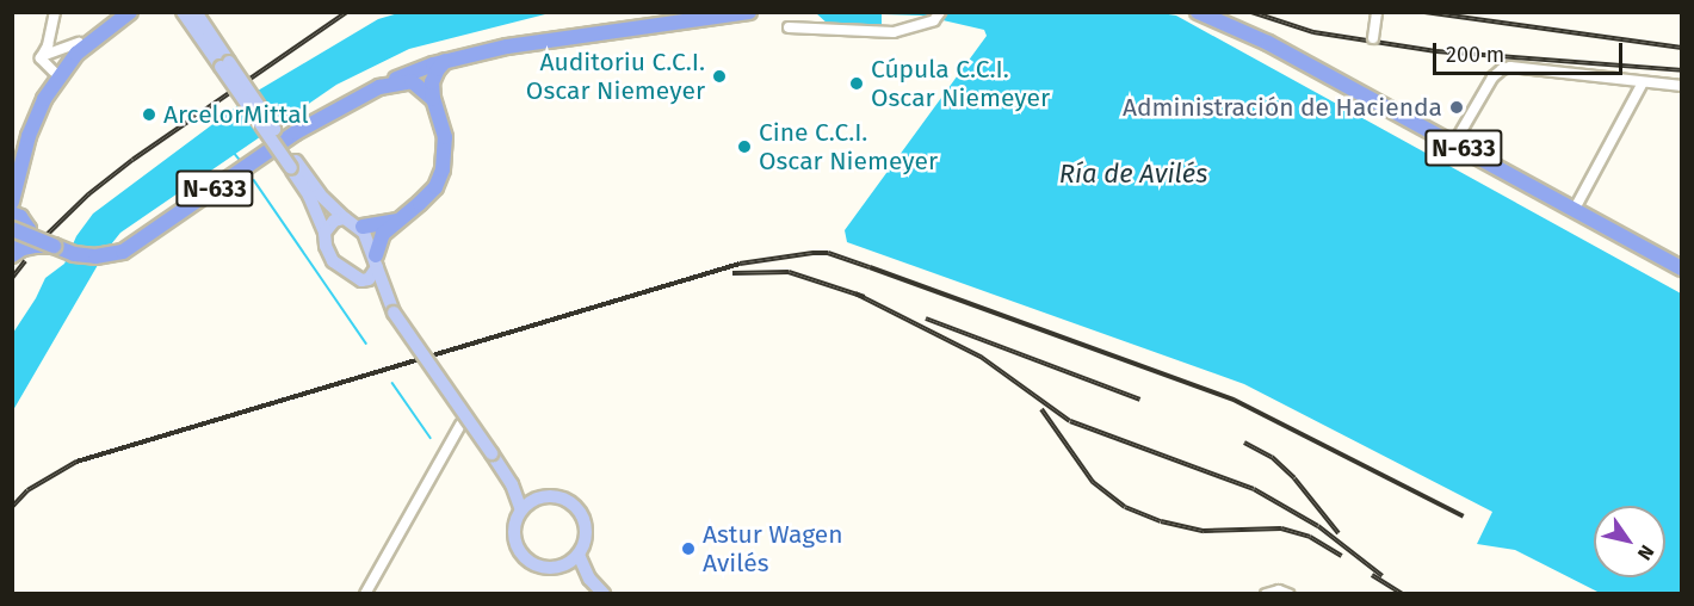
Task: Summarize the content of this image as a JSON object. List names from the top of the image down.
{
  "streets": {
    "highway": ["N-633"]
  },
  "water": ["Ría de Avilés"],
  "places": [
    "Auditoriu C.C.I. Oscar Niemeyer",
    "Cúpula C.C.I. Oscar Niemeyer",
    "Administración de Hacienda",
    "ArcelorMittal",
    "Cine C.C.I. Oscar Niemeyer",
    "Astur Wagen Avilés"
  ],
  "scale_bar": "200 m",
  "north": "bottom right"
}
